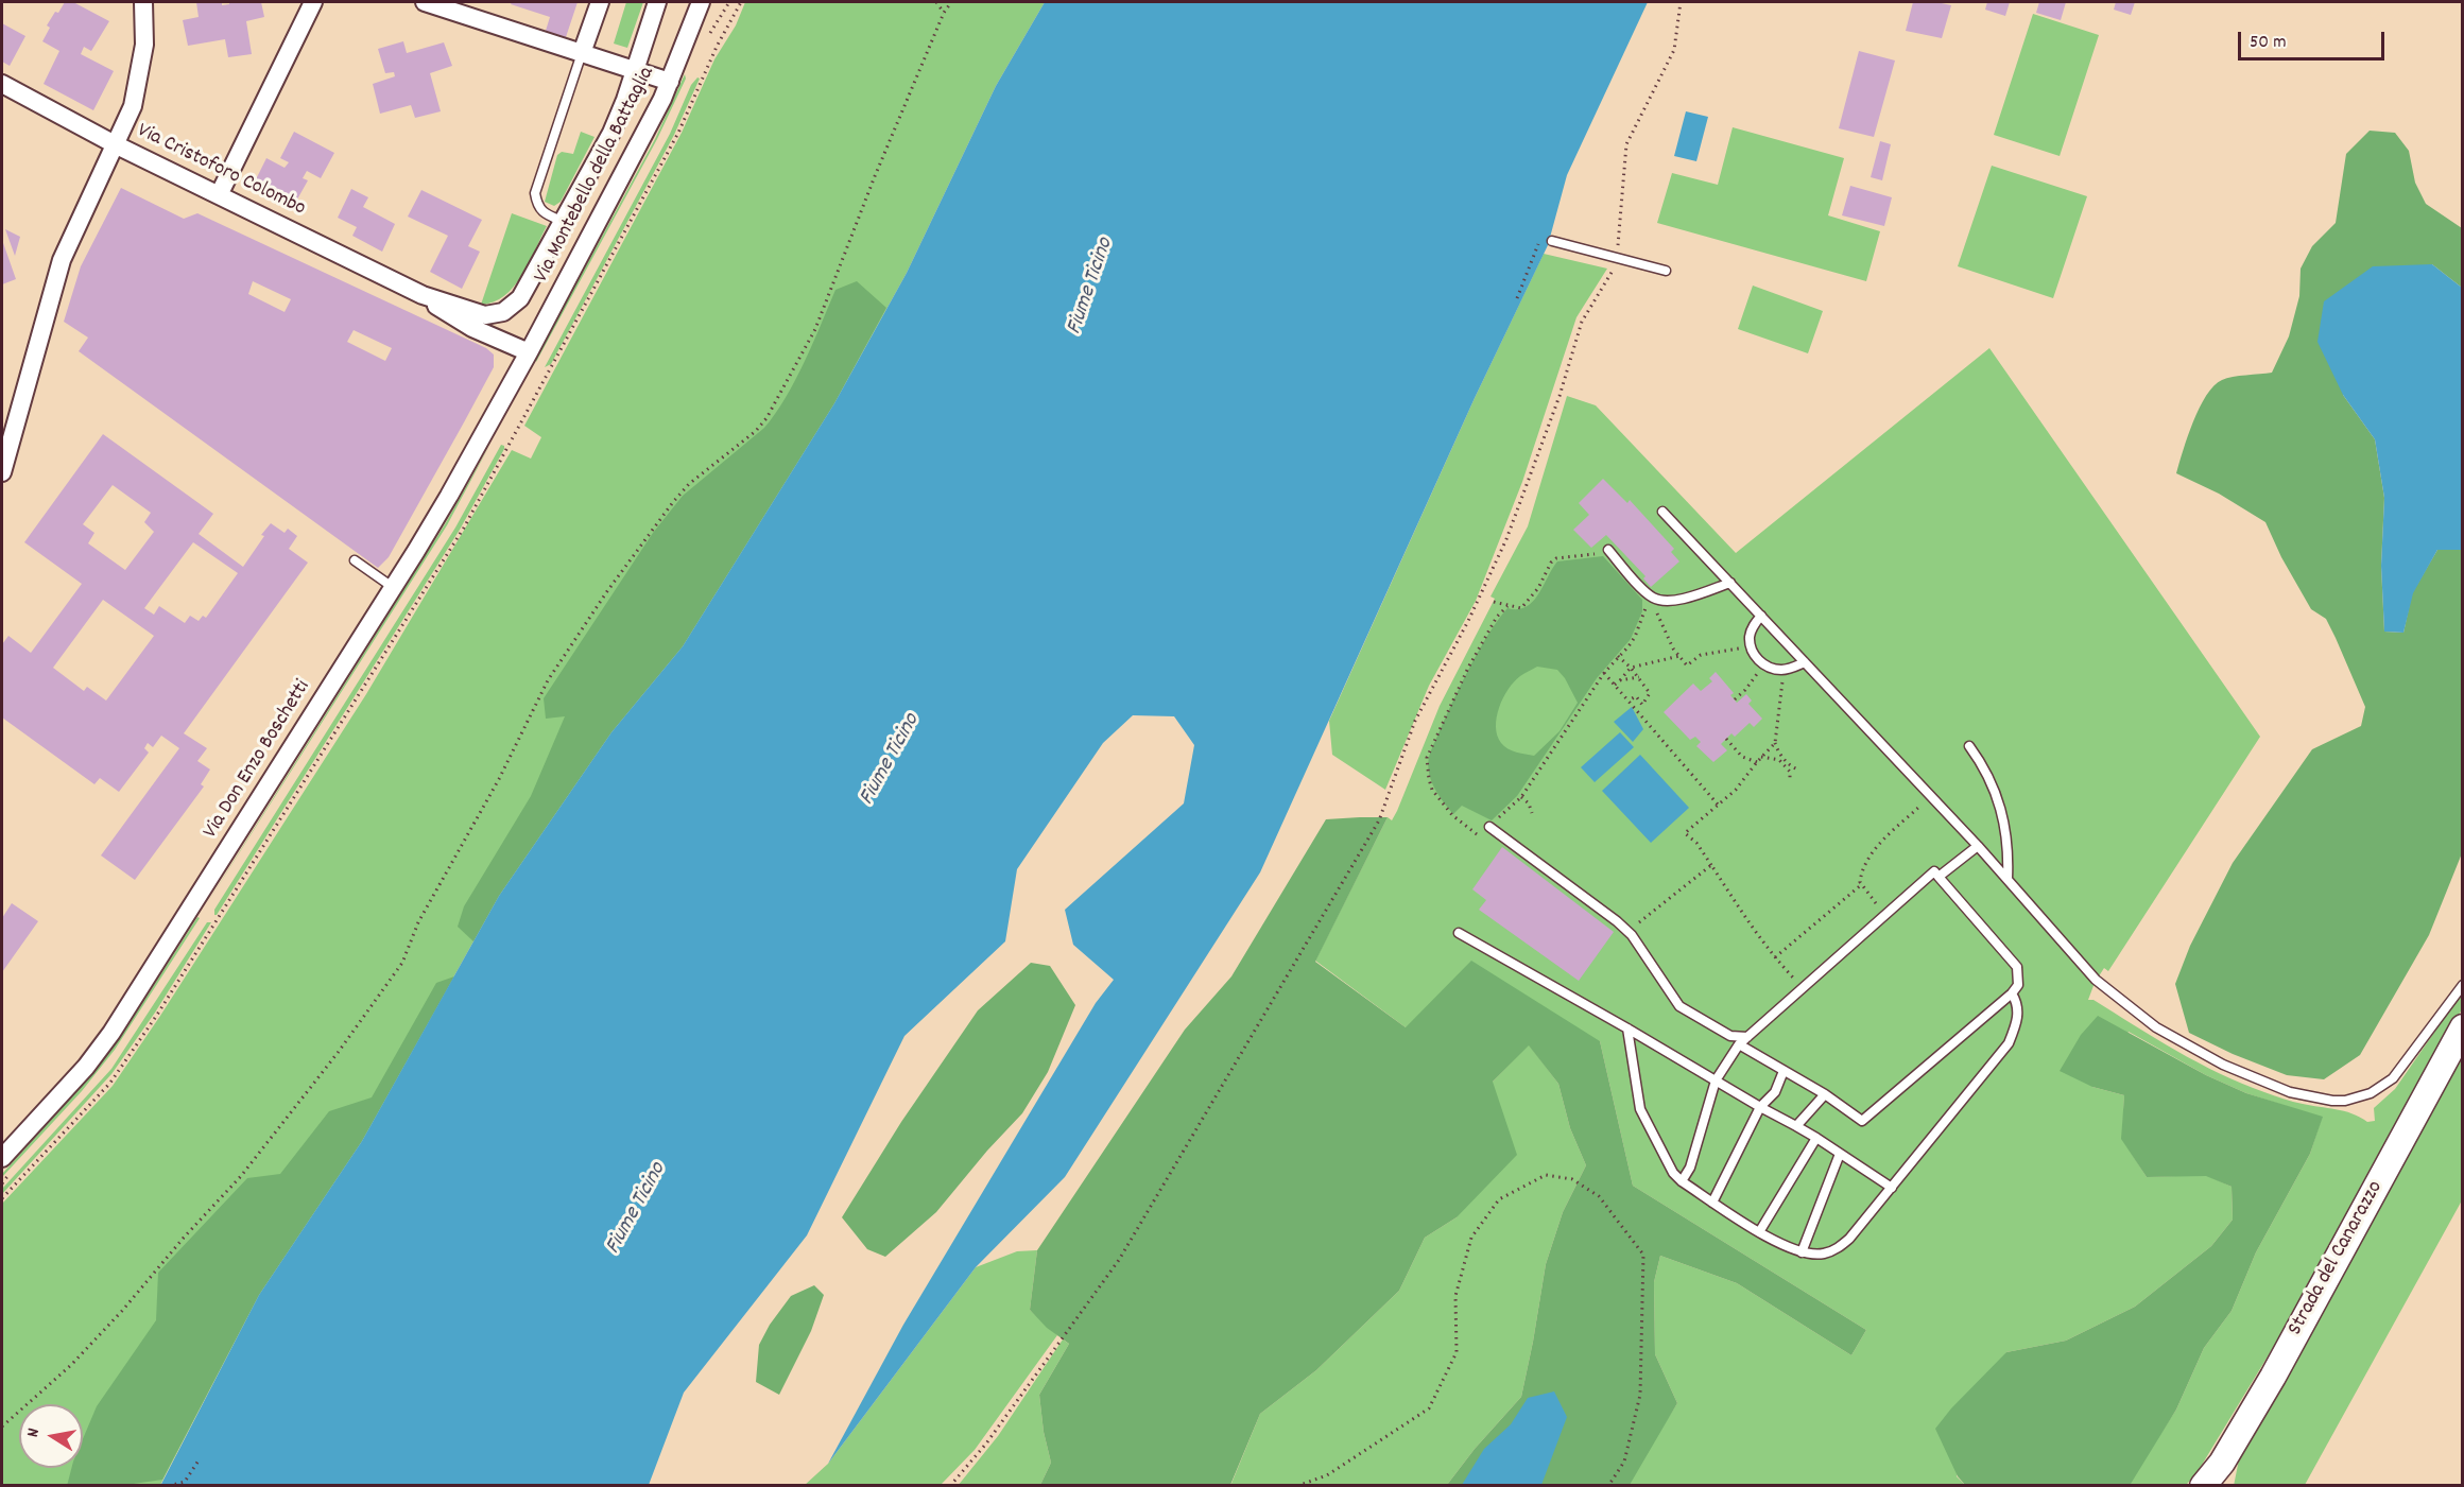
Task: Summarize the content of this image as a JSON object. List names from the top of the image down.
{
  "streets": {
    "street": [
      "Via Cristoforo Colombo",
      "Via Montebello della Battaglia",
      "Via Don Enzo Boschetti",
      "Strada del Canarazzo"
    ]
  },
  "crossings": [
    ["Via Cristoforo Colombo", "Via Montebello della Battaglia"],
    ["Via Cristoforo Colombo", "Via Don Enzo Boschetti"],
    ["Via Montebello della Battaglia", "Via Don Enzo Boschetti"]
  ],
  "water": ["Fiume Ticino"],
  "scale_bar": "50 m",
  "north": "left"
}
